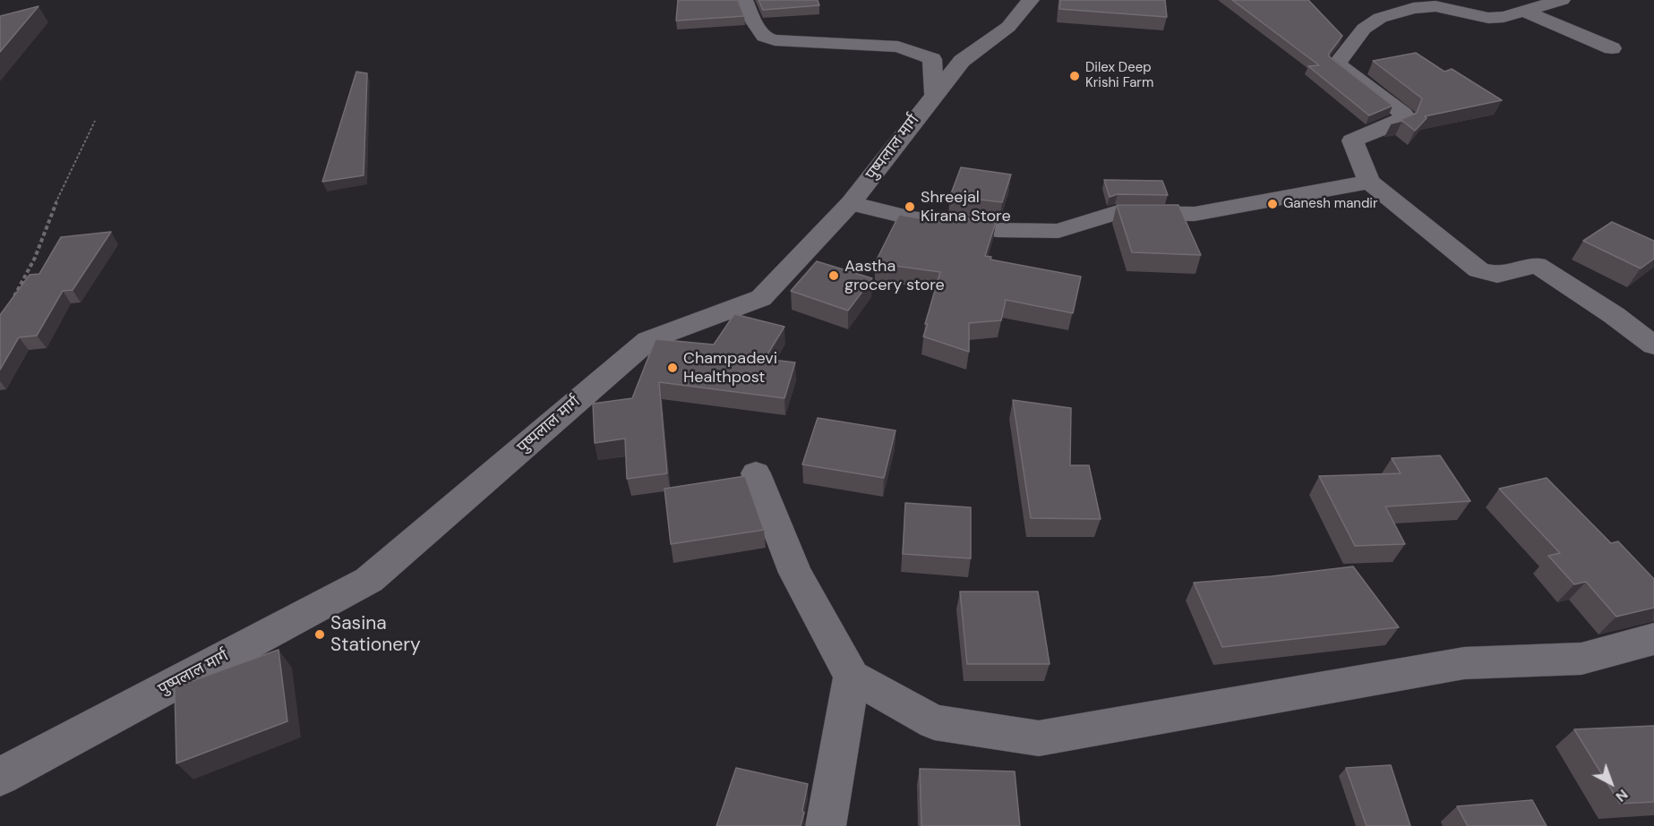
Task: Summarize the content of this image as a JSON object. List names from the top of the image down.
{
  "streets": {
    "street": ["पुष्पलाल मार्ग"]
  },
  "places": [
    "Dilex Deep Krishi Farm",
    "Ganesh mandir",
    "Shreejal Kirana Store",
    "Aastha grocery store",
    "Champadevi Healthpost",
    "Sasina Stationery"
  ],
  "north": "bottom right"
}
